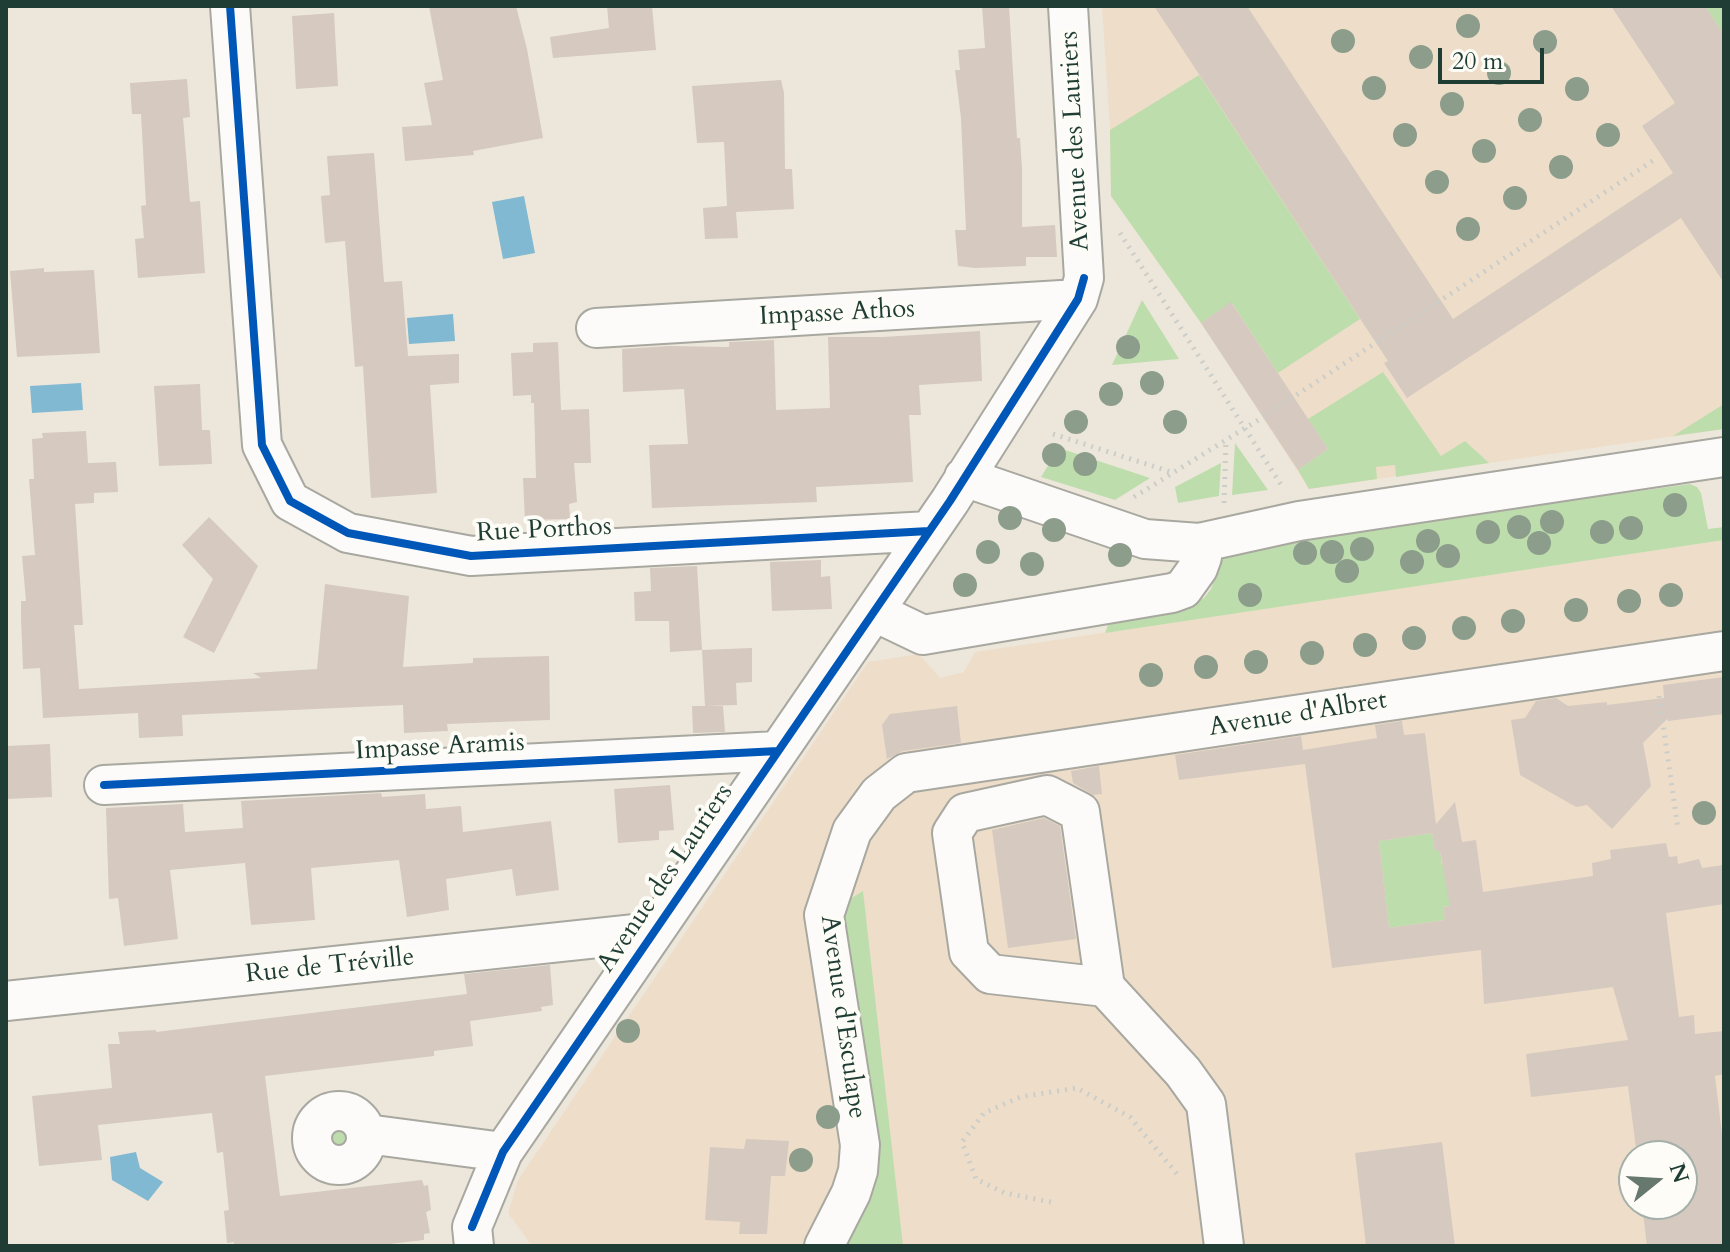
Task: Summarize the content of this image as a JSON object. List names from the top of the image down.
{
  "streets": {
    "street": [
      "Avenue des Lauriers",
      "Impasse Athos",
      "Rue Porthos",
      "Avenue d'Albret",
      "Impasse Aramis",
      "Rue de Tréville",
      "Avenue d'Esculape"
    ]
  },
  "crossings": [
    ["Avenue des Lauriers", "Impasse Athos"],
    ["Avenue des Lauriers", "Rue Porthos"],
    ["Avenue des Lauriers", "Impasse Aramis"],
    ["Avenue des Lauriers", "Rue de Tréville"],
    ["Avenue d'Albret", "Avenue d'Esculape"]
  ],
  "scale_bar": "20 m",
  "north": "right"
}
